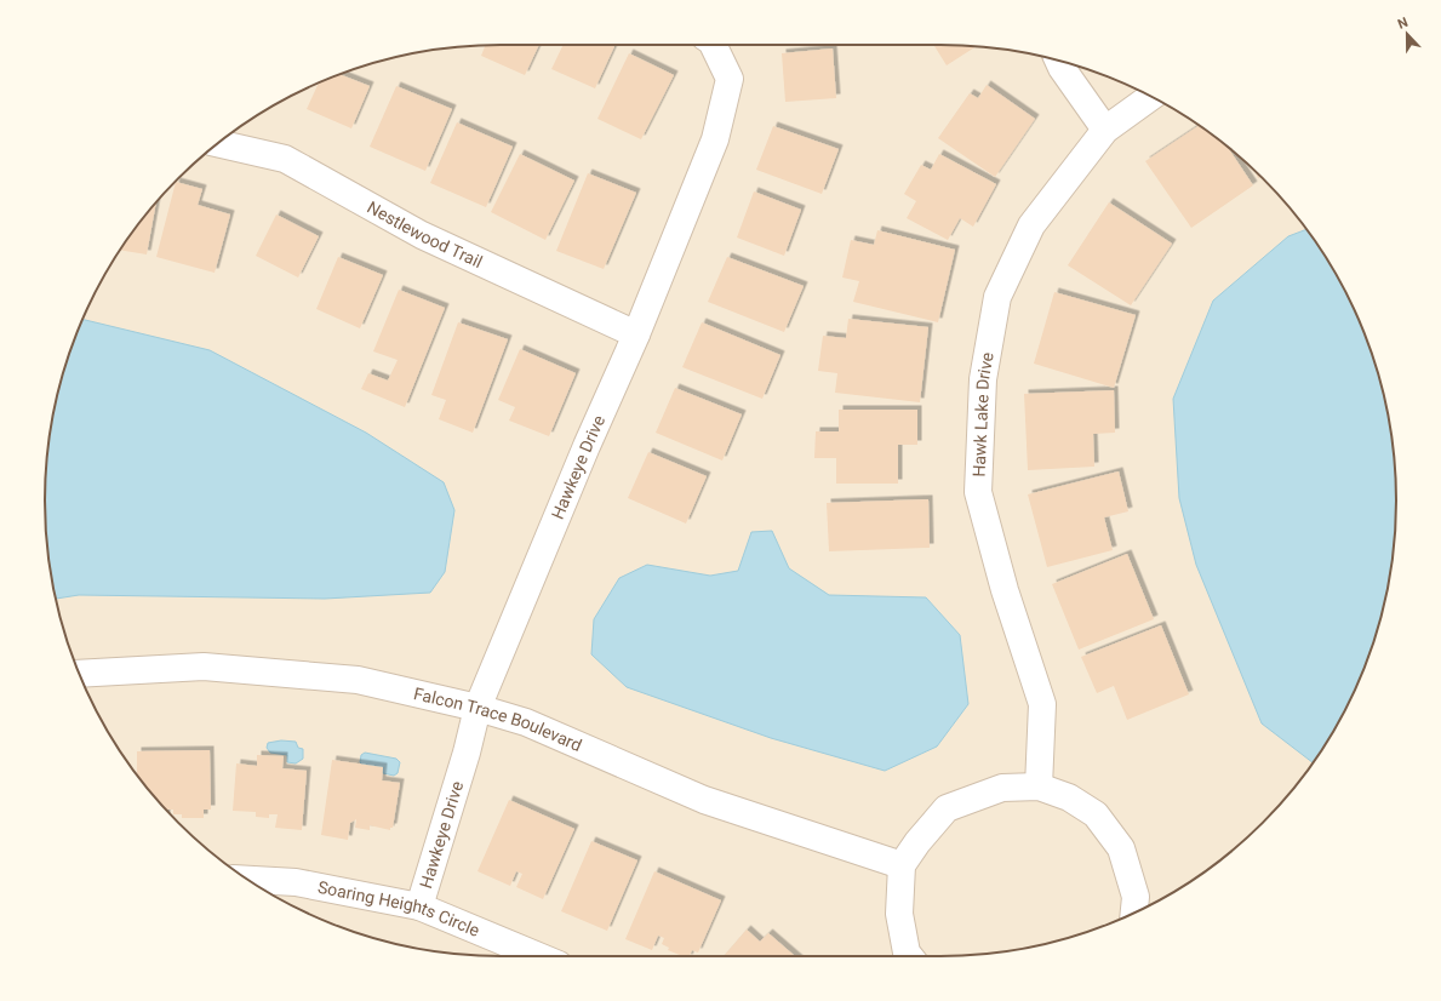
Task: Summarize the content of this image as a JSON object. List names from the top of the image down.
{
  "streets": {
    "street": [
      "Nestlewood Trail",
      "Hawk Lake Drive",
      "Hawkeye Drive",
      "Falcon Trace Boulevard",
      "Soaring Heights Circle"
    ]
  },
  "crossings": [
    ["Nestlewood Trail", "Hawkeye Drive"],
    ["Hawkeye Drive", "Falcon Trace Boulevard"],
    ["Hawkeye Drive", "Soaring Heights Circle"]
  ],
  "north": "top"
}
